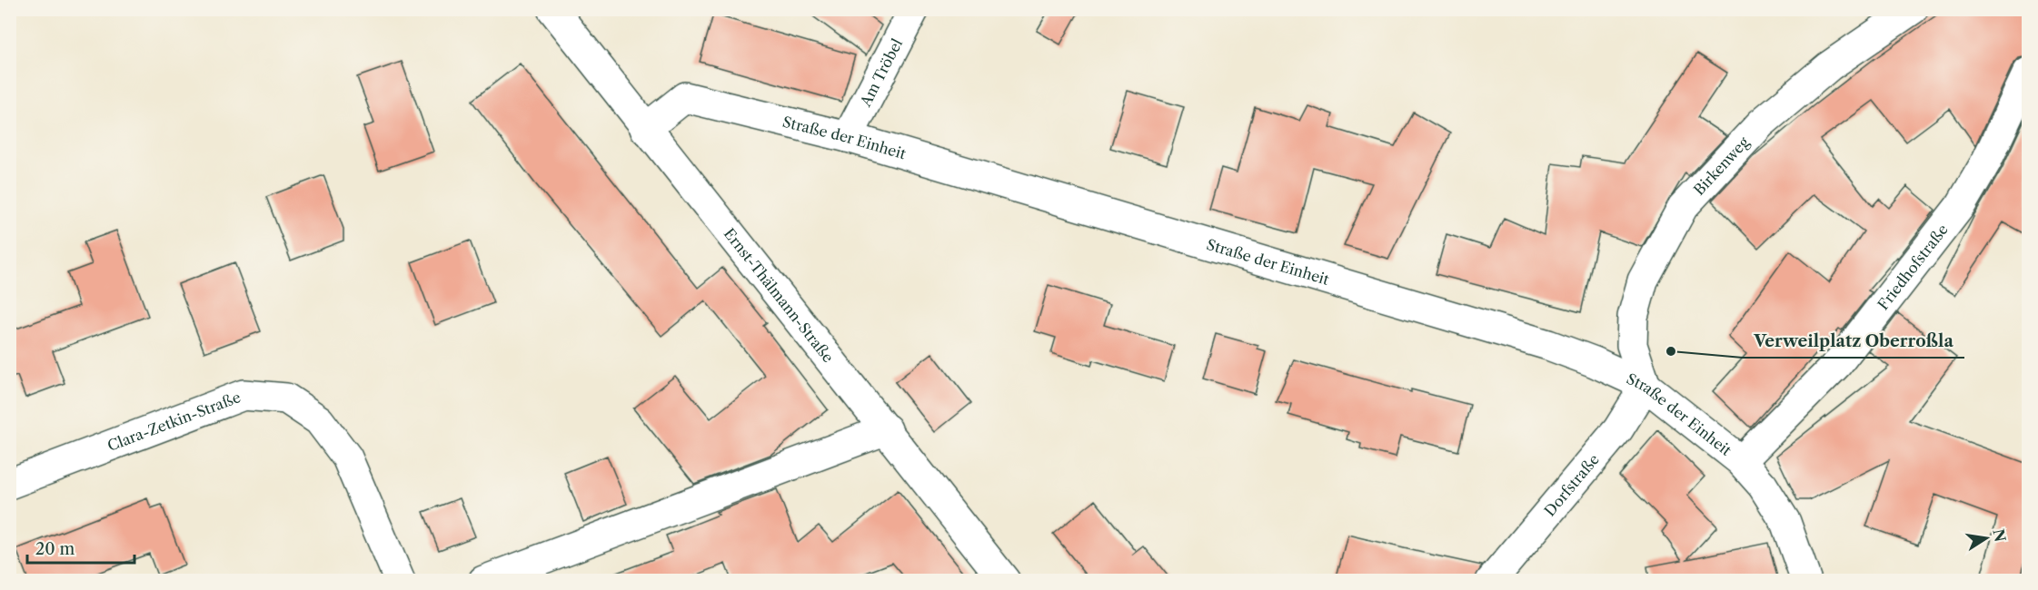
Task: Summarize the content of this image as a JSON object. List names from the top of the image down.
{
  "streets": {
    "street": [
      "Am Tröbel",
      "Straße der Einheit",
      "Birkenweg",
      "Friedhofstraße",
      "Ernst-Thälmann-Straße",
      "Clara-Zetkin-Straße",
      "Dorfstraße"
    ]
  },
  "crossings": [
    ["Am Tröbel", "Straße der Einheit"],
    ["Straße der Einheit", "Birkenweg"],
    ["Straße der Einheit", "Friedhofstraße"],
    ["Straße der Einheit", "Ernst-Thälmann-Straße"],
    ["Straße der Einheit", "Dorfstraße"],
    ["Birkenweg", "Dorfstraße"]
  ],
  "places": ["Verweilplatz Oberroßla"],
  "scale_bar": "20 m",
  "north": "right"
}
